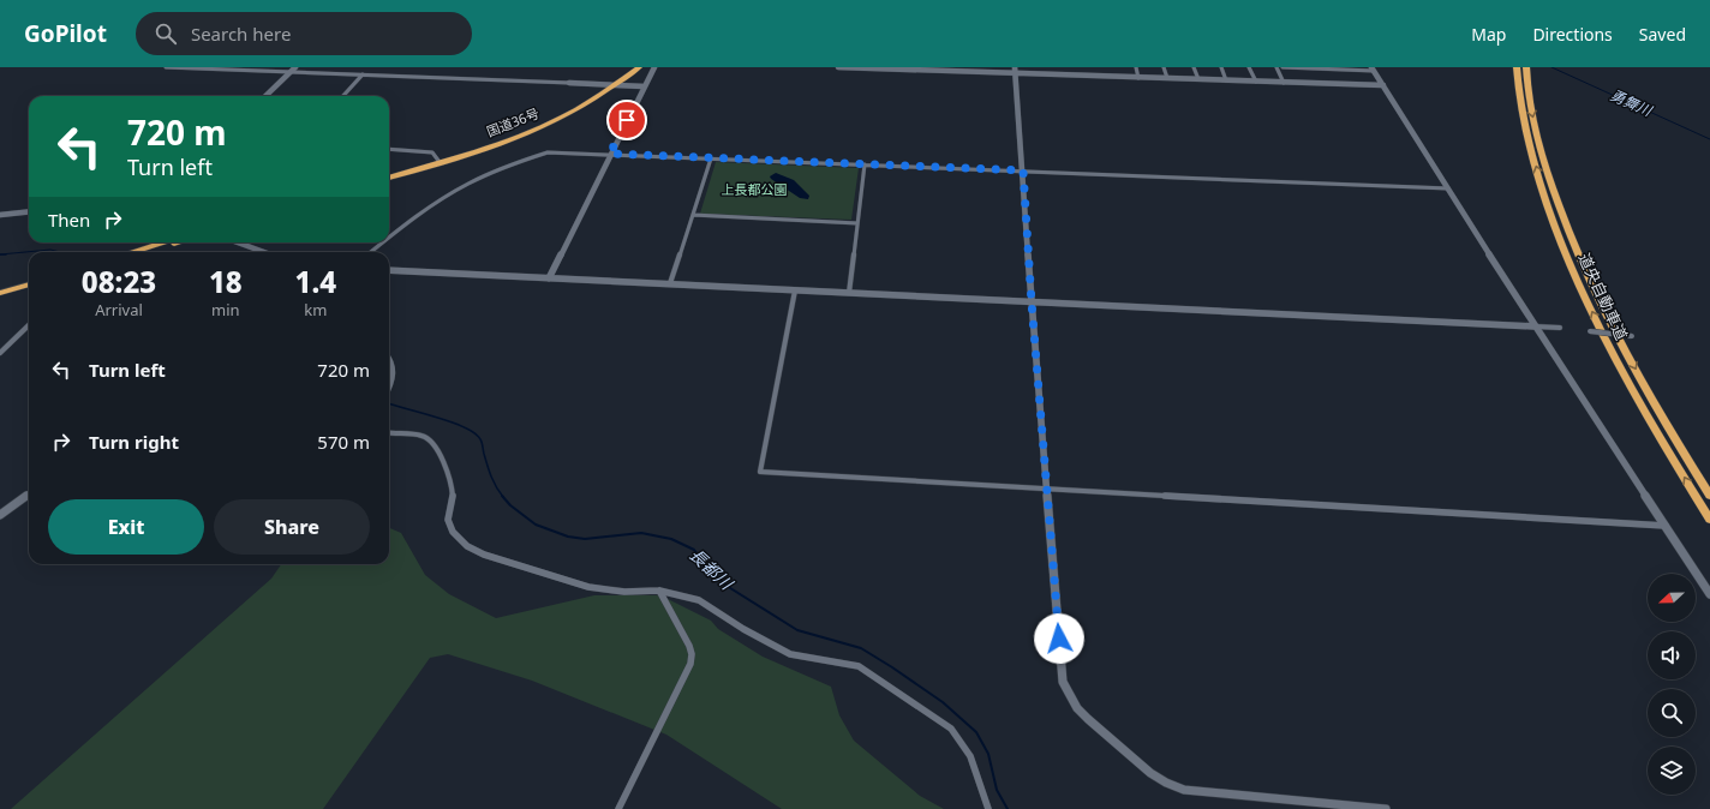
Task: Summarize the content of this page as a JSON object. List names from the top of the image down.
{
  "streets": {
    "highway": ["国道36号", "道央自動車道"]
  },
  "water": ["勇舞川", "長都川"],
  "parks": ["上長都公園"],
  "north": "left",
  "page": {
    "header": "GoPilot",
    "search": "Search here",
    "nav": ["Map", "Directions", "Saved"],
    "turn": ["720 m", "Turn left"],
    "then": "Then",
    "eta": [
      "08:23",
      "Arrival",
      "18",
      "min",
      "1.4",
      "km"
    ],
    "list": [
      {
        "name": "Turn left",
        "value": "720 m"
      },
      {
        "name": "Turn right",
        "value": "570 m"
      }
    ],
    "buttons": ["Exit", "Share"]
  }
}
